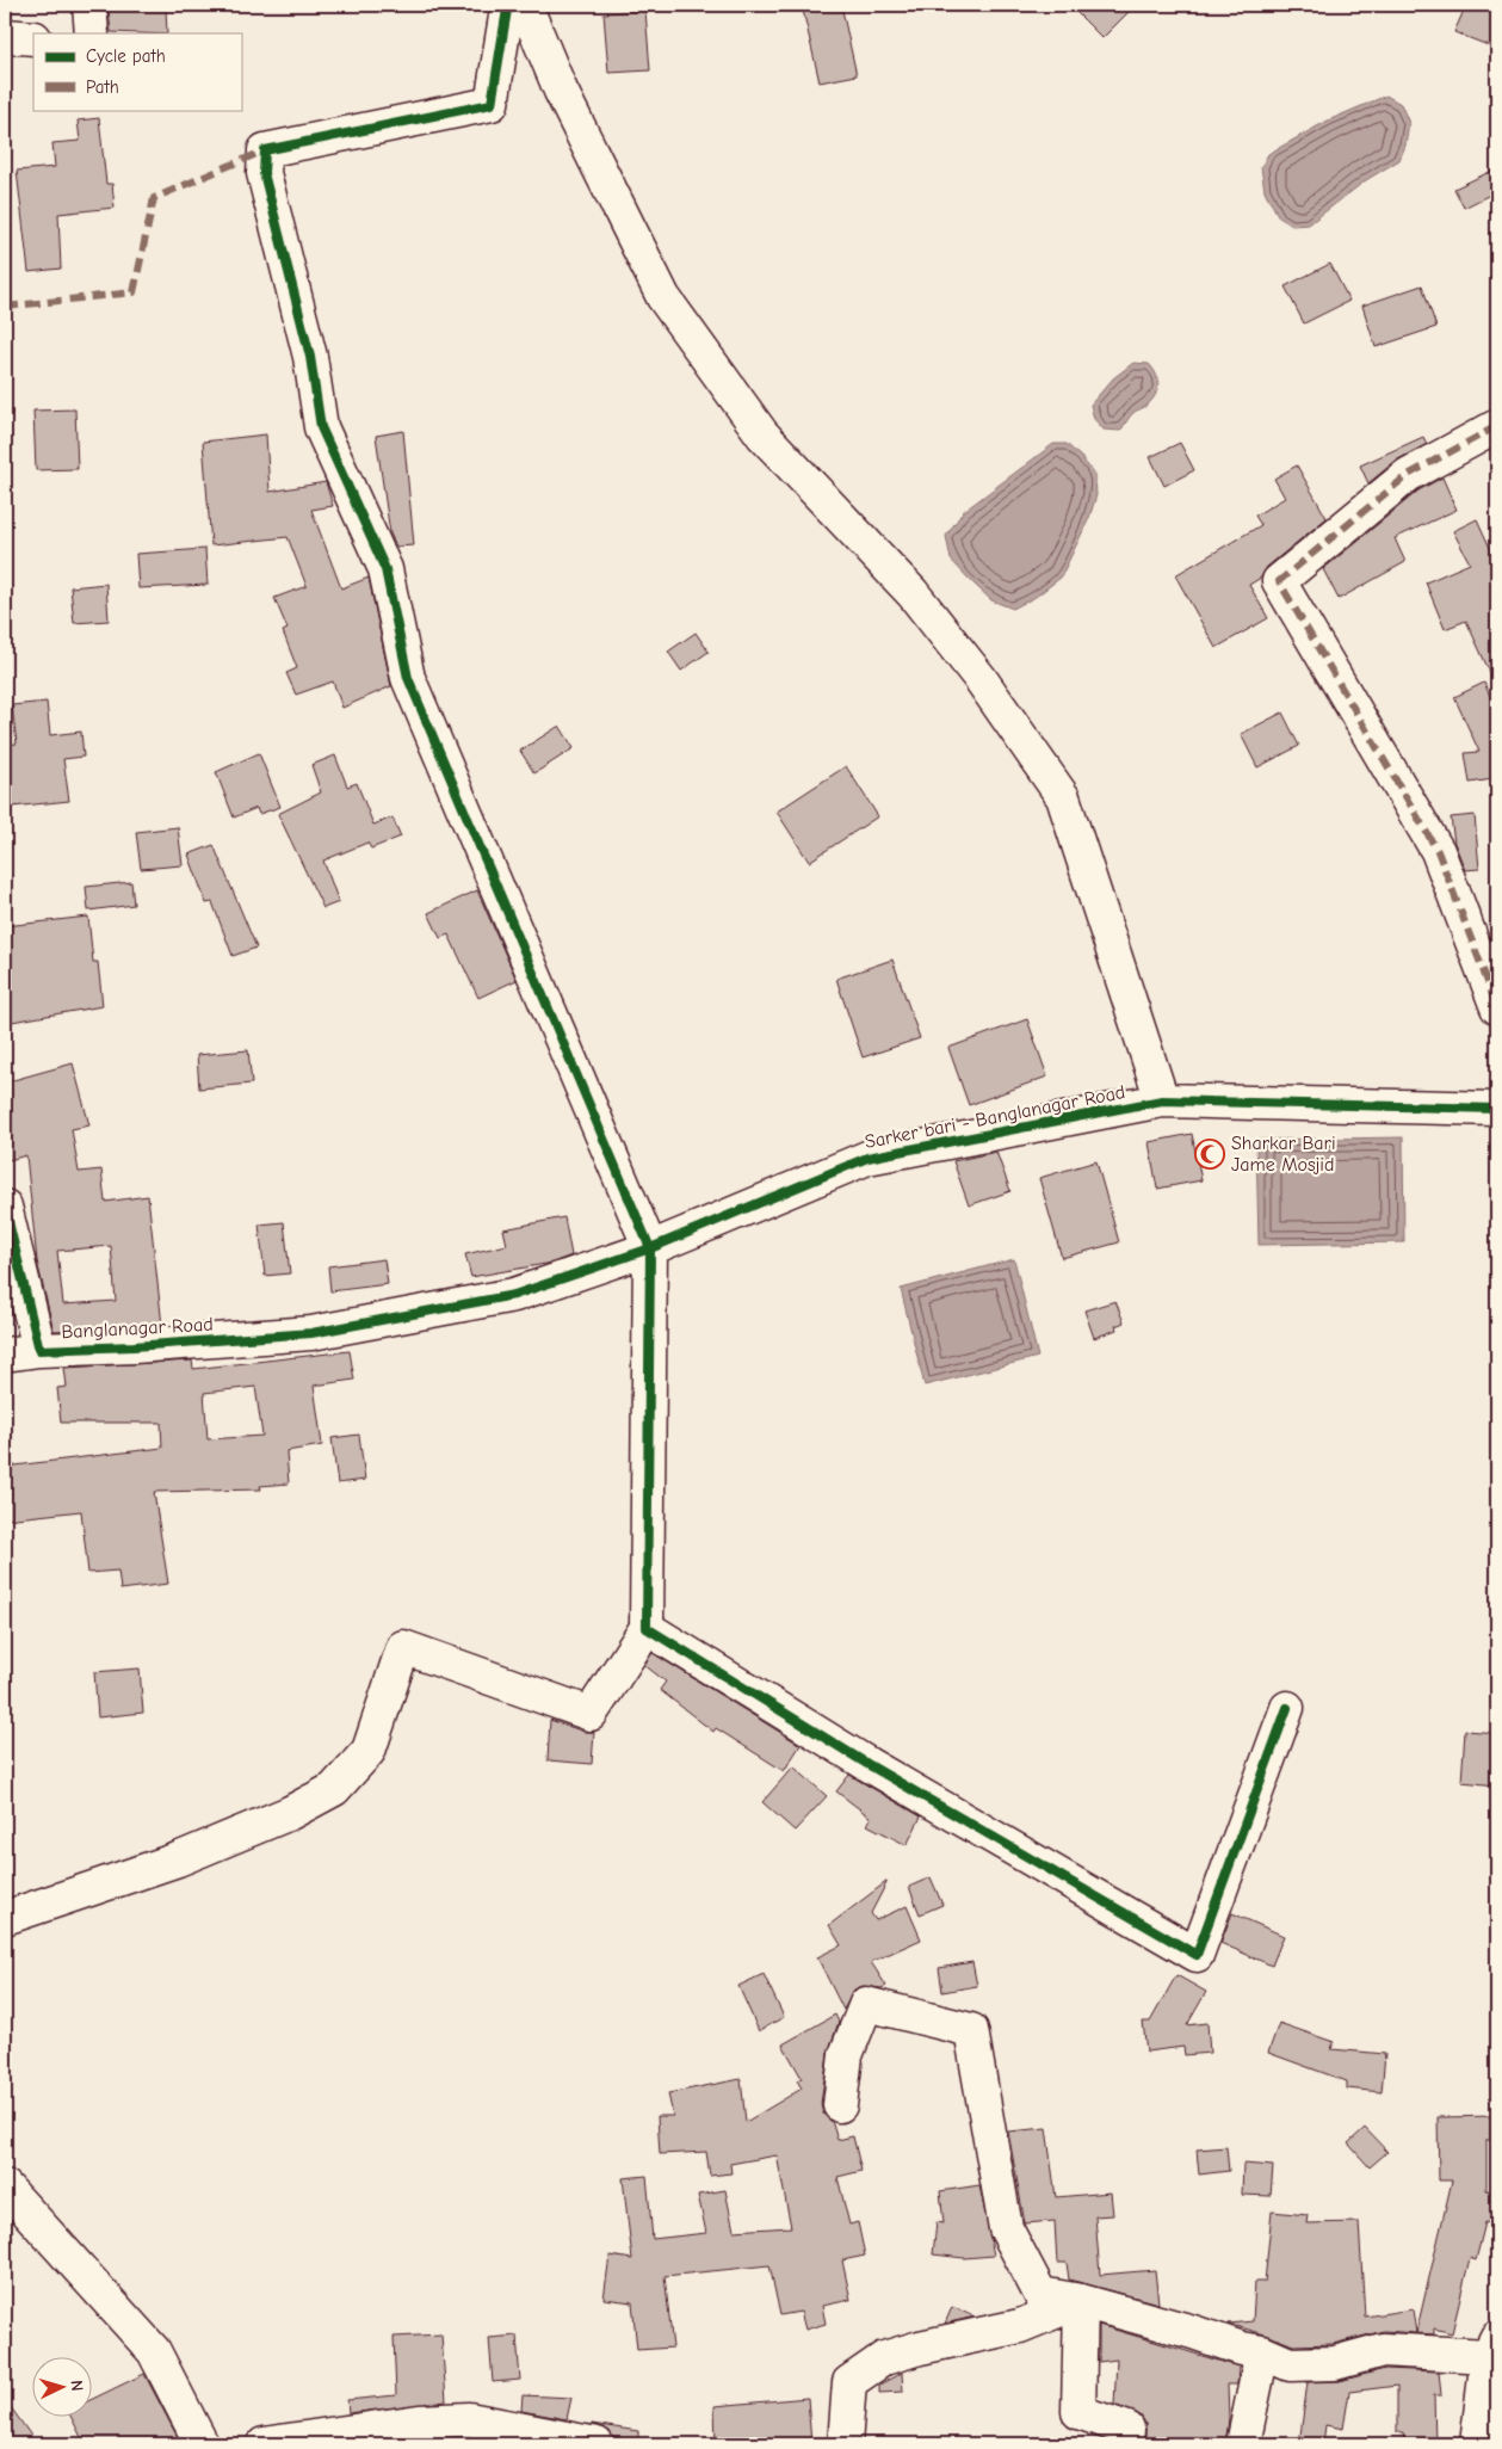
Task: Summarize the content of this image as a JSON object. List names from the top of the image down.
{
  "streets": {
    "street": ["Sarker bari - Banglanagar Road", "Banglanagar Road"]
  },
  "crossings": [
    ["Sarker bari - Banglanagar Road", "Banglanagar Road"]
  ],
  "places": {
    "mosque": ["Sharkar Bari Jame Mosjid"]
  },
  "legend": ["Cycle path", "Path"],
  "north": "right"
}
